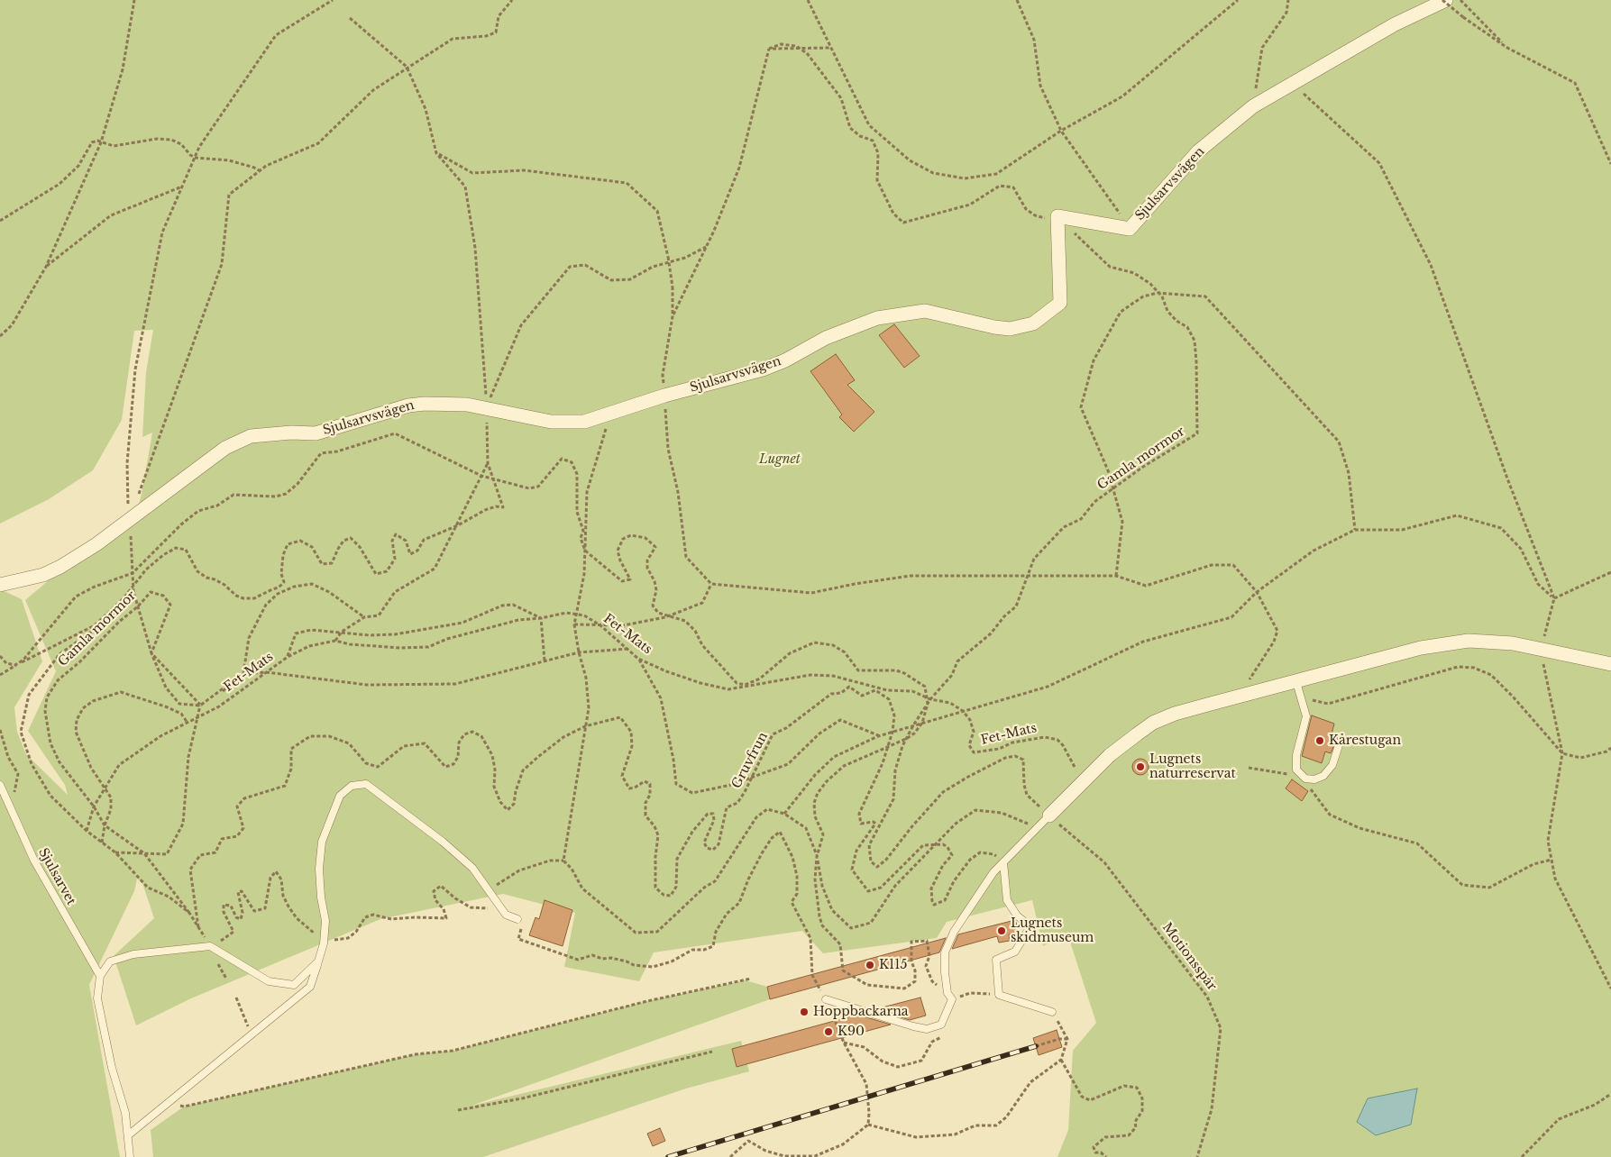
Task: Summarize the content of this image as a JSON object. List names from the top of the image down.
{
  "streets": {
    "street": ["Sjulsarvsvägen"],
    "lane": ["Sjulsarvet"],
    "path": [
      "Gamla mormor",
      "Fet-Mats",
      "Gruvfrun",
      "Motionsspår"
    ]
  },
  "crossings": [
    ["Sjulsarvsvägen", "Gamla mormor"],
    ["Gamla mormor", "Fet-Mats"]
  ],
  "parks": ["Lugnet"],
  "places": [
    "Kårestugan",
    "Lugnets naturreservat",
    "Lugnets skidmuseum",
    "K115",
    "Hoppbackarna",
    "K90"
  ]
}
